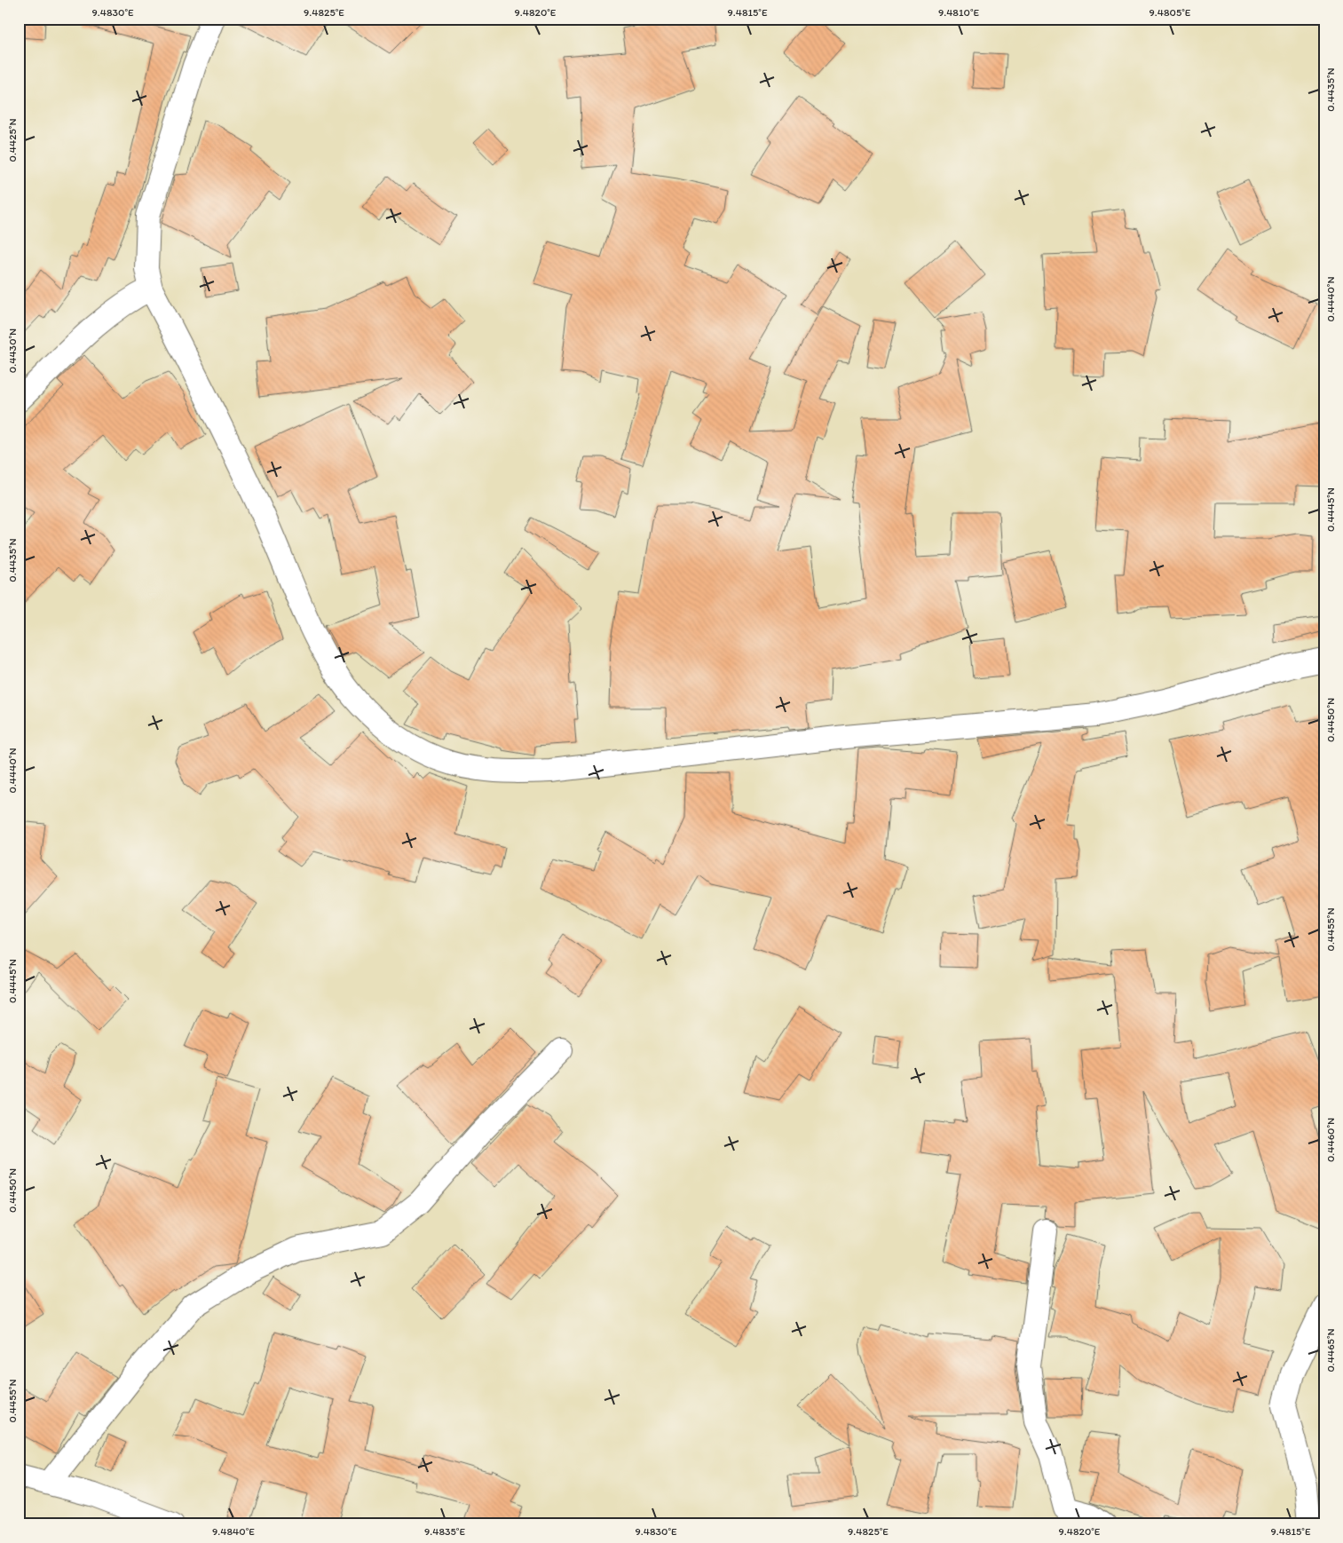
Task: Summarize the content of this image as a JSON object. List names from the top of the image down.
{
  "coordinates": [
    "9.4830°E",
    "9.4825°E",
    "9.4820°E",
    "9.4815°E",
    "9.4810°E",
    "9.4805°E",
    "0.4435°N",
    "0.4425°N",
    "0.4440°N",
    "0.4430°N",
    "0.4445°N",
    "0.4450°N",
    "0.4455°N",
    "0.4460°N",
    "0.4465°N",
    "9.4840°E",
    "9.4835°E"
  ]
}
